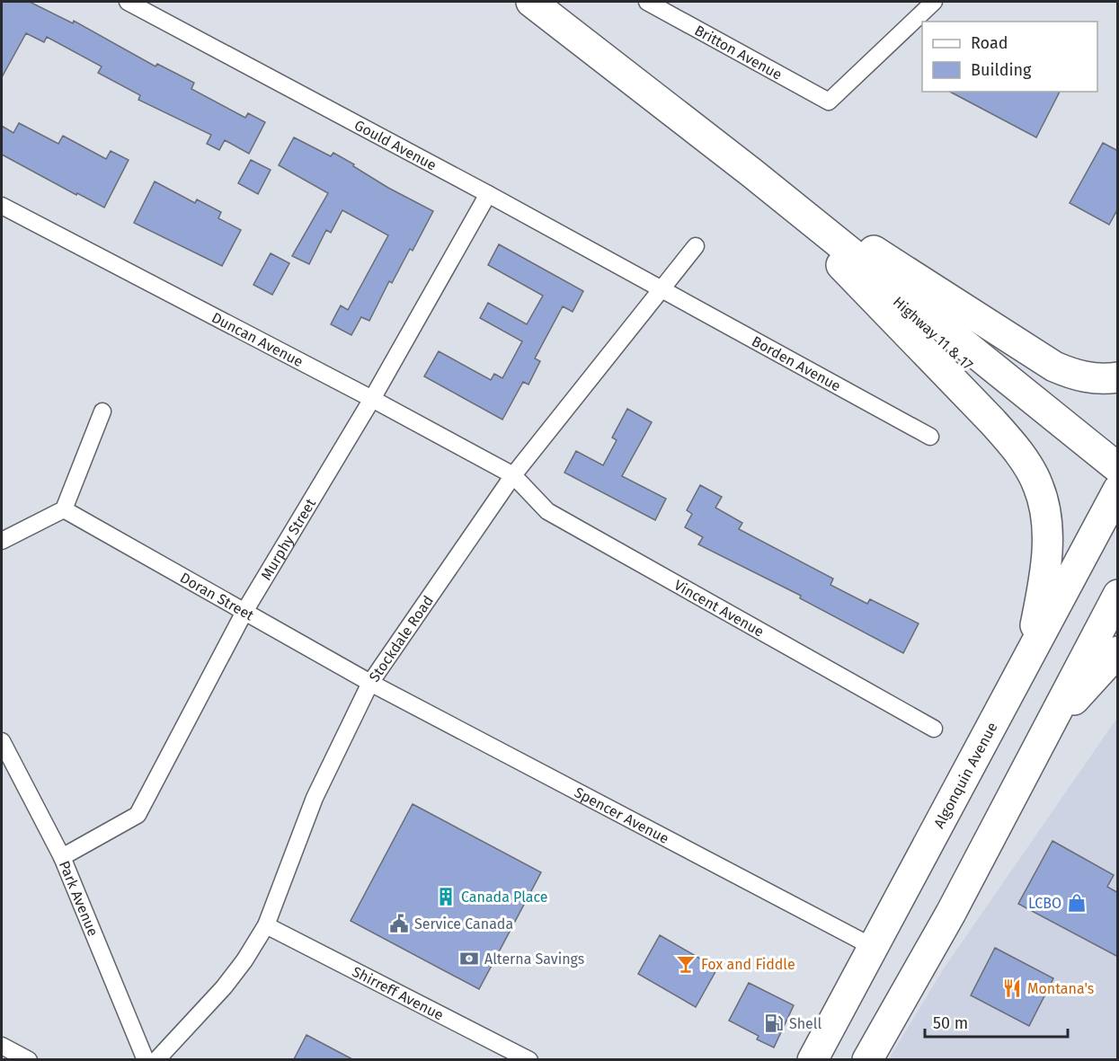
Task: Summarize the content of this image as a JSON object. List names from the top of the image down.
{
  "streets": {
    "highway": ["Highway 11 & 17", "Algonquin Avenue"],
    "street": [
      "Britton Avenue",
      "Gould Avenue",
      "Duncan Avenue",
      "Borden Avenue",
      "Murphy Street",
      "Doran Street",
      "Vincent Avenue",
      "Stockdale Road",
      "Spencer Avenue",
      "Park Avenue",
      "Shirreff Avenue"
    ]
  },
  "crossings": [
    ["Gould Avenue", "Borden Avenue"],
    ["Gould Avenue", "Murphy Street"],
    ["Gould Avenue", "Stockdale Road"],
    ["Highway 11 & 17", "Algonquin Avenue"],
    ["Duncan Avenue", "Murphy Street"],
    ["Duncan Avenue", "Vincent Avenue"],
    ["Duncan Avenue", "Stockdale Road"],
    ["Borden Avenue", "Stockdale Road"],
    ["Murphy Street", "Doran Street"],
    ["Murphy Street", "Park Avenue"],
    ["Doran Street", "Stockdale Road"],
    ["Doran Street", "Spencer Avenue"],
    ["Vincent Avenue", "Stockdale Road"],
    ["Stockdale Road", "Spencer Avenue"],
    ["Stockdale Road", "Shirreff Avenue"],
    ["Algonquin Avenue", "Spencer Avenue"]
  ],
  "places": {
    "building": ["Canada Place"],
    "shop": ["LCBO"],
    "public building": ["Service Canada"],
    "bank": ["Alterna Savings"],
    "bar": ["Fox and Fiddle"],
    "restaurant": ["Montana's"],
    "fuel station": ["Shell"]
  },
  "legend": ["Road", "Building"],
  "scale_bar": "50 m"
}
